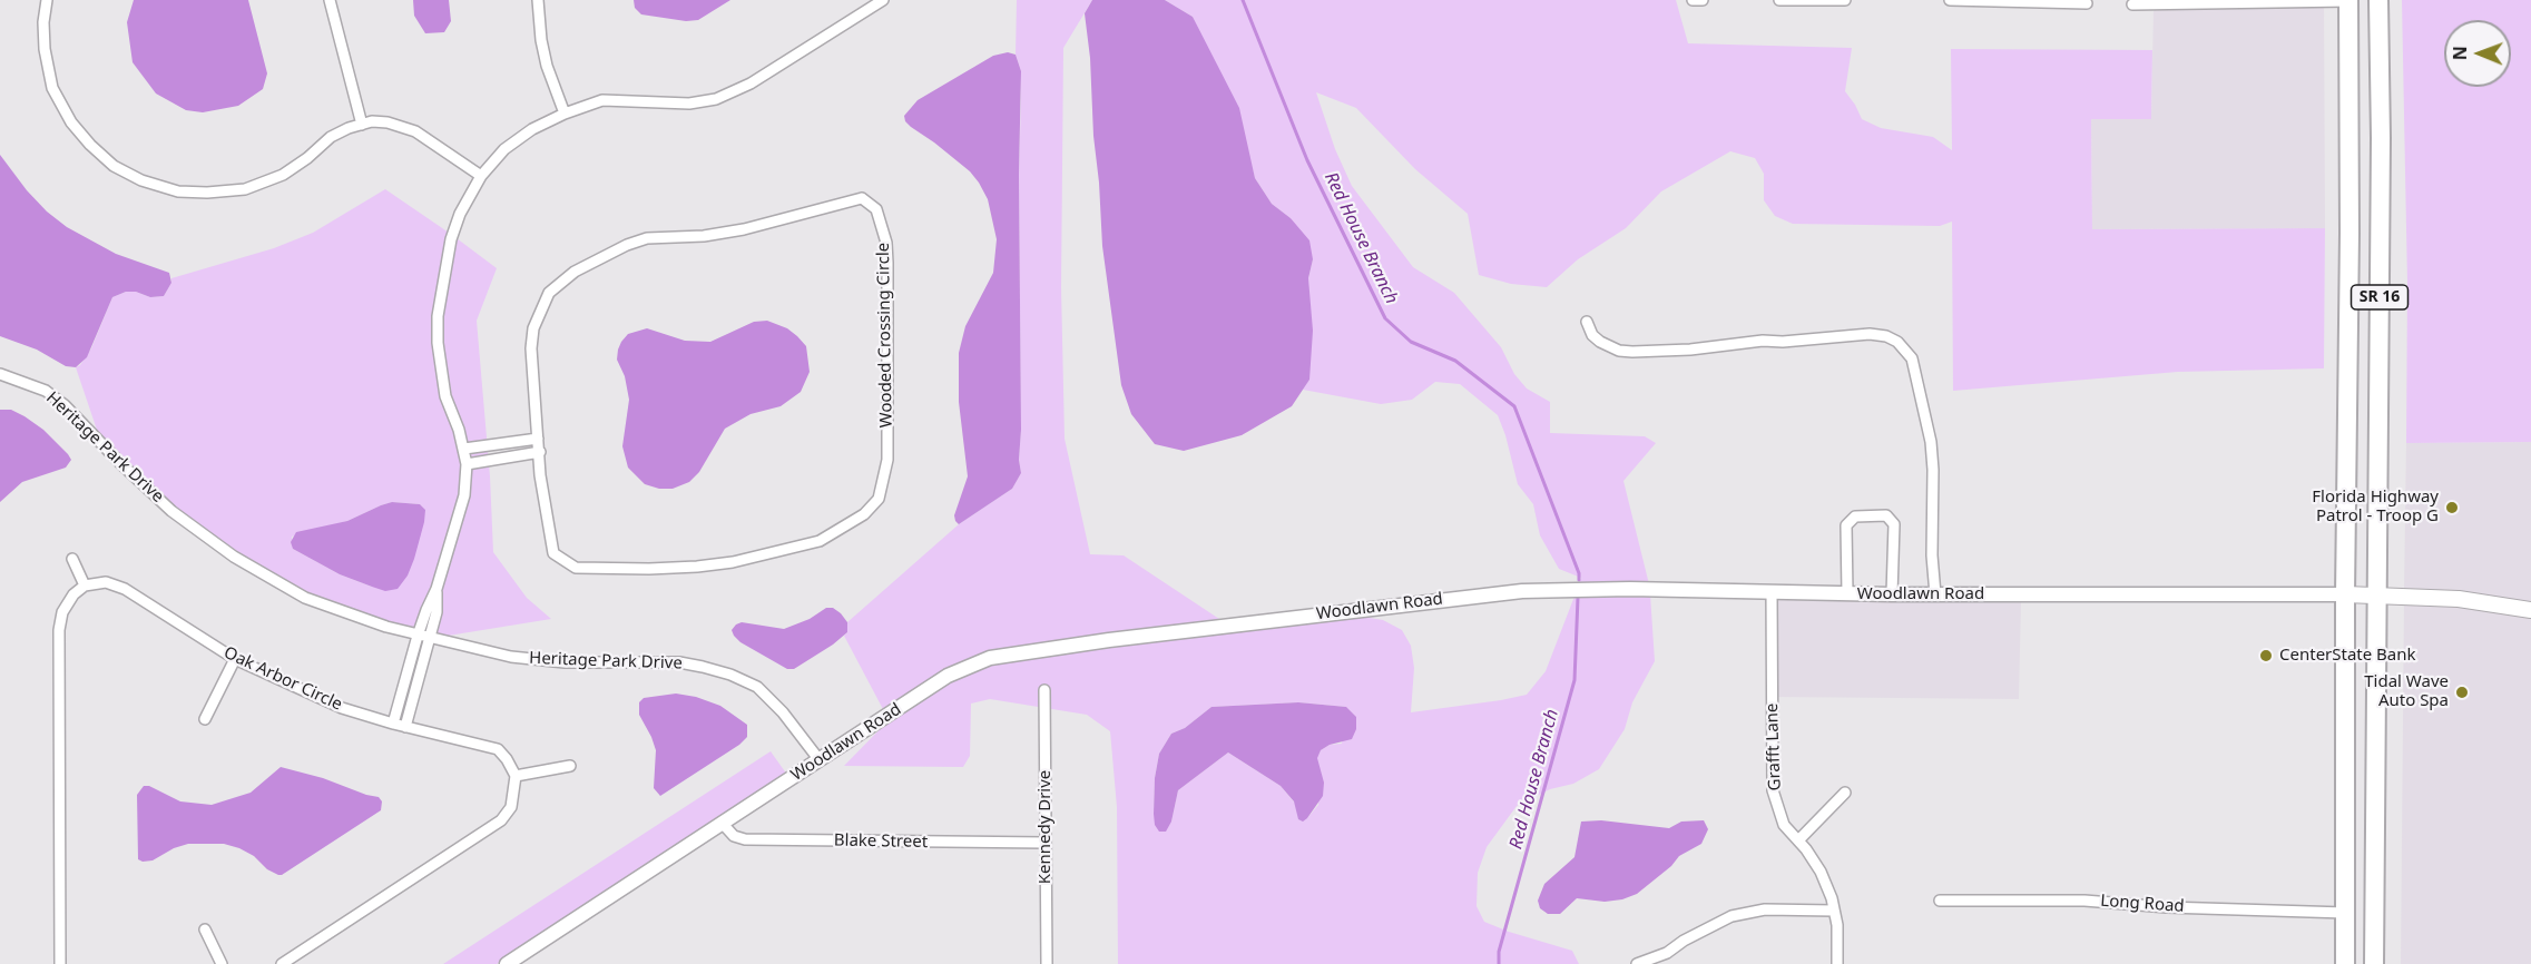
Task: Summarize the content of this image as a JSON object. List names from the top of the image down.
{
  "streets": {
    "highway": ["SR 16"],
    "street": [
      "Wooded Crossing Circle",
      "Heritage Park Drive",
      "Woodlawn Road",
      "Oak Arbor Circle",
      "Grafft Lane",
      "Kennedy Drive",
      "Blake Street",
      "Long Road"
    ]
  },
  "crossings": [
    ["SR 16", "Woodlawn Road"],
    ["SR 16", "Long Road"],
    ["Heritage Park Drive", "Woodlawn Road"],
    ["Woodlawn Road", "Grafft Lane"],
    ["Woodlawn Road", "Blake Street"],
    ["Kennedy Drive", "Blake Street"]
  ],
  "water": ["Red House Branch"],
  "places": ["Florida Highway Patrol - Troop G", "CenterState Bank", "Tidal Wave Auto Spa"],
  "north": "left"
}
